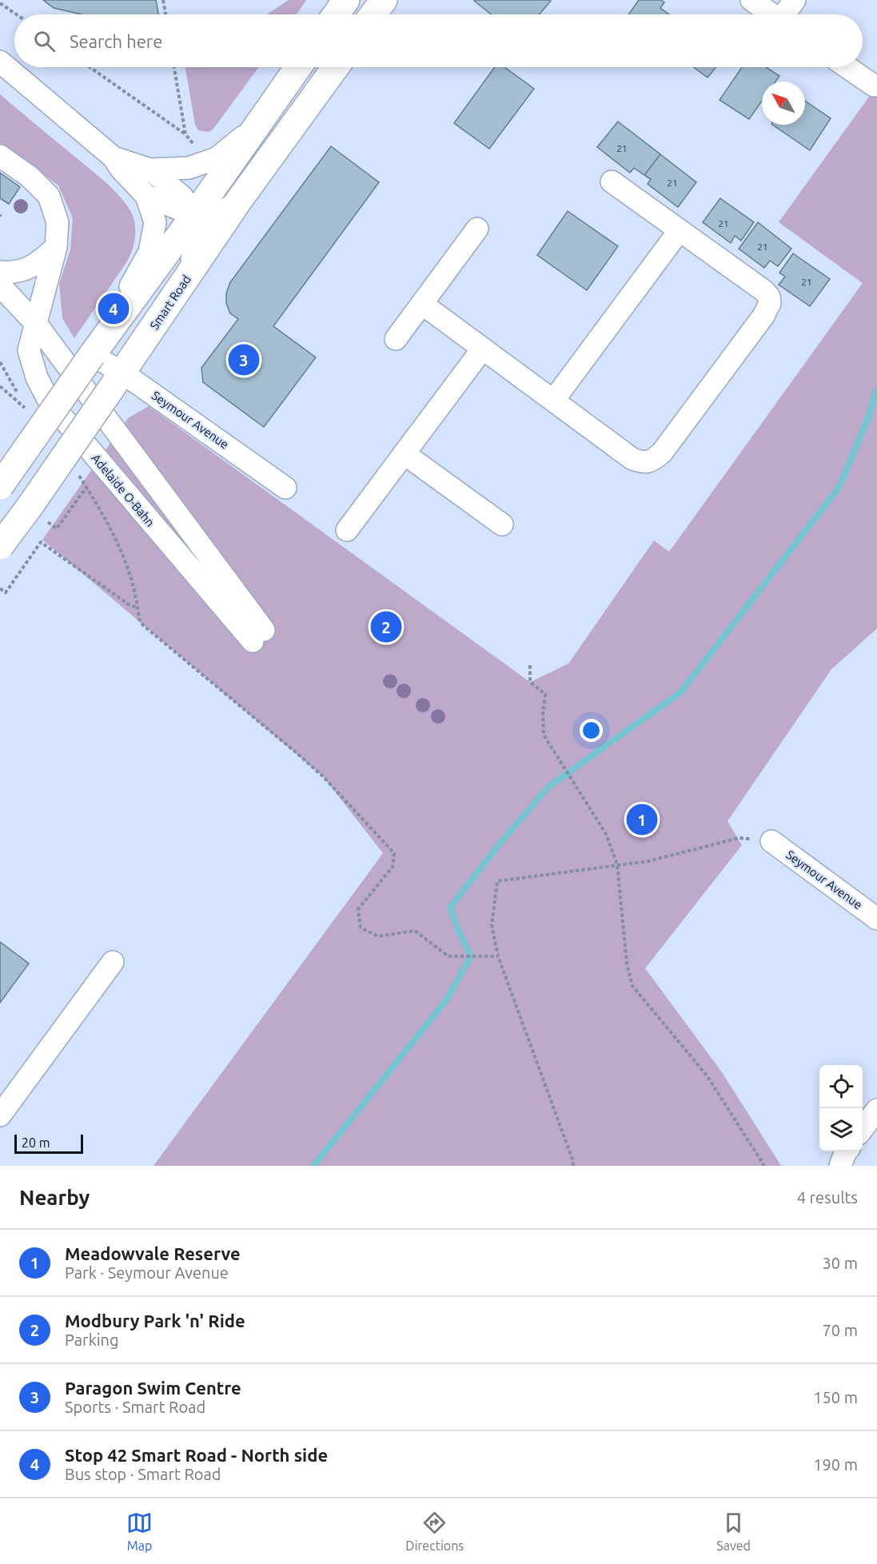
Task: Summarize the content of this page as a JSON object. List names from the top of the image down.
{
  "streets": {
    "main road": ["Smart Road"],
    "street": ["Seymour Avenue", "Adelaide O-Bahn"]
  },
  "crossings": [
    ["Smart Road", "Seymour Avenue"]
  ],
  "house_numbers": [
    "21",
    "21",
    "21",
    "21",
    "21"
  ],
  "scale_bar": "20 m",
  "north": "top left",
  "page": {
    "search": "Search here",
    "pins": [
      "4",
      "3",
      "2",
      "1"
    ],
    "scale": "20 m",
    "heading": ["Nearby", "4 results"],
    "list": [
      {
        "mark": "1",
        "name": "Meadowvale Reserve",
        "note": "Park · Seymour Avenue",
        "value": "30 m"
      },
      {
        "mark": "2",
        "name": "Modbury Park 'n' Ride",
        "note": "Parking",
        "value": "70 m"
      },
      {
        "mark": "3",
        "name": "Paragon Swim Centre",
        "note": "Sports · Smart Road",
        "value": "150 m"
      },
      {
        "mark": "4",
        "name": "Stop 42 Smart Road - North side",
        "note": "Bus stop · Smart Road",
        "value": "190 m"
      }
    ],
    "nav": ["Map", "Directions", "Saved"]
  }
}
